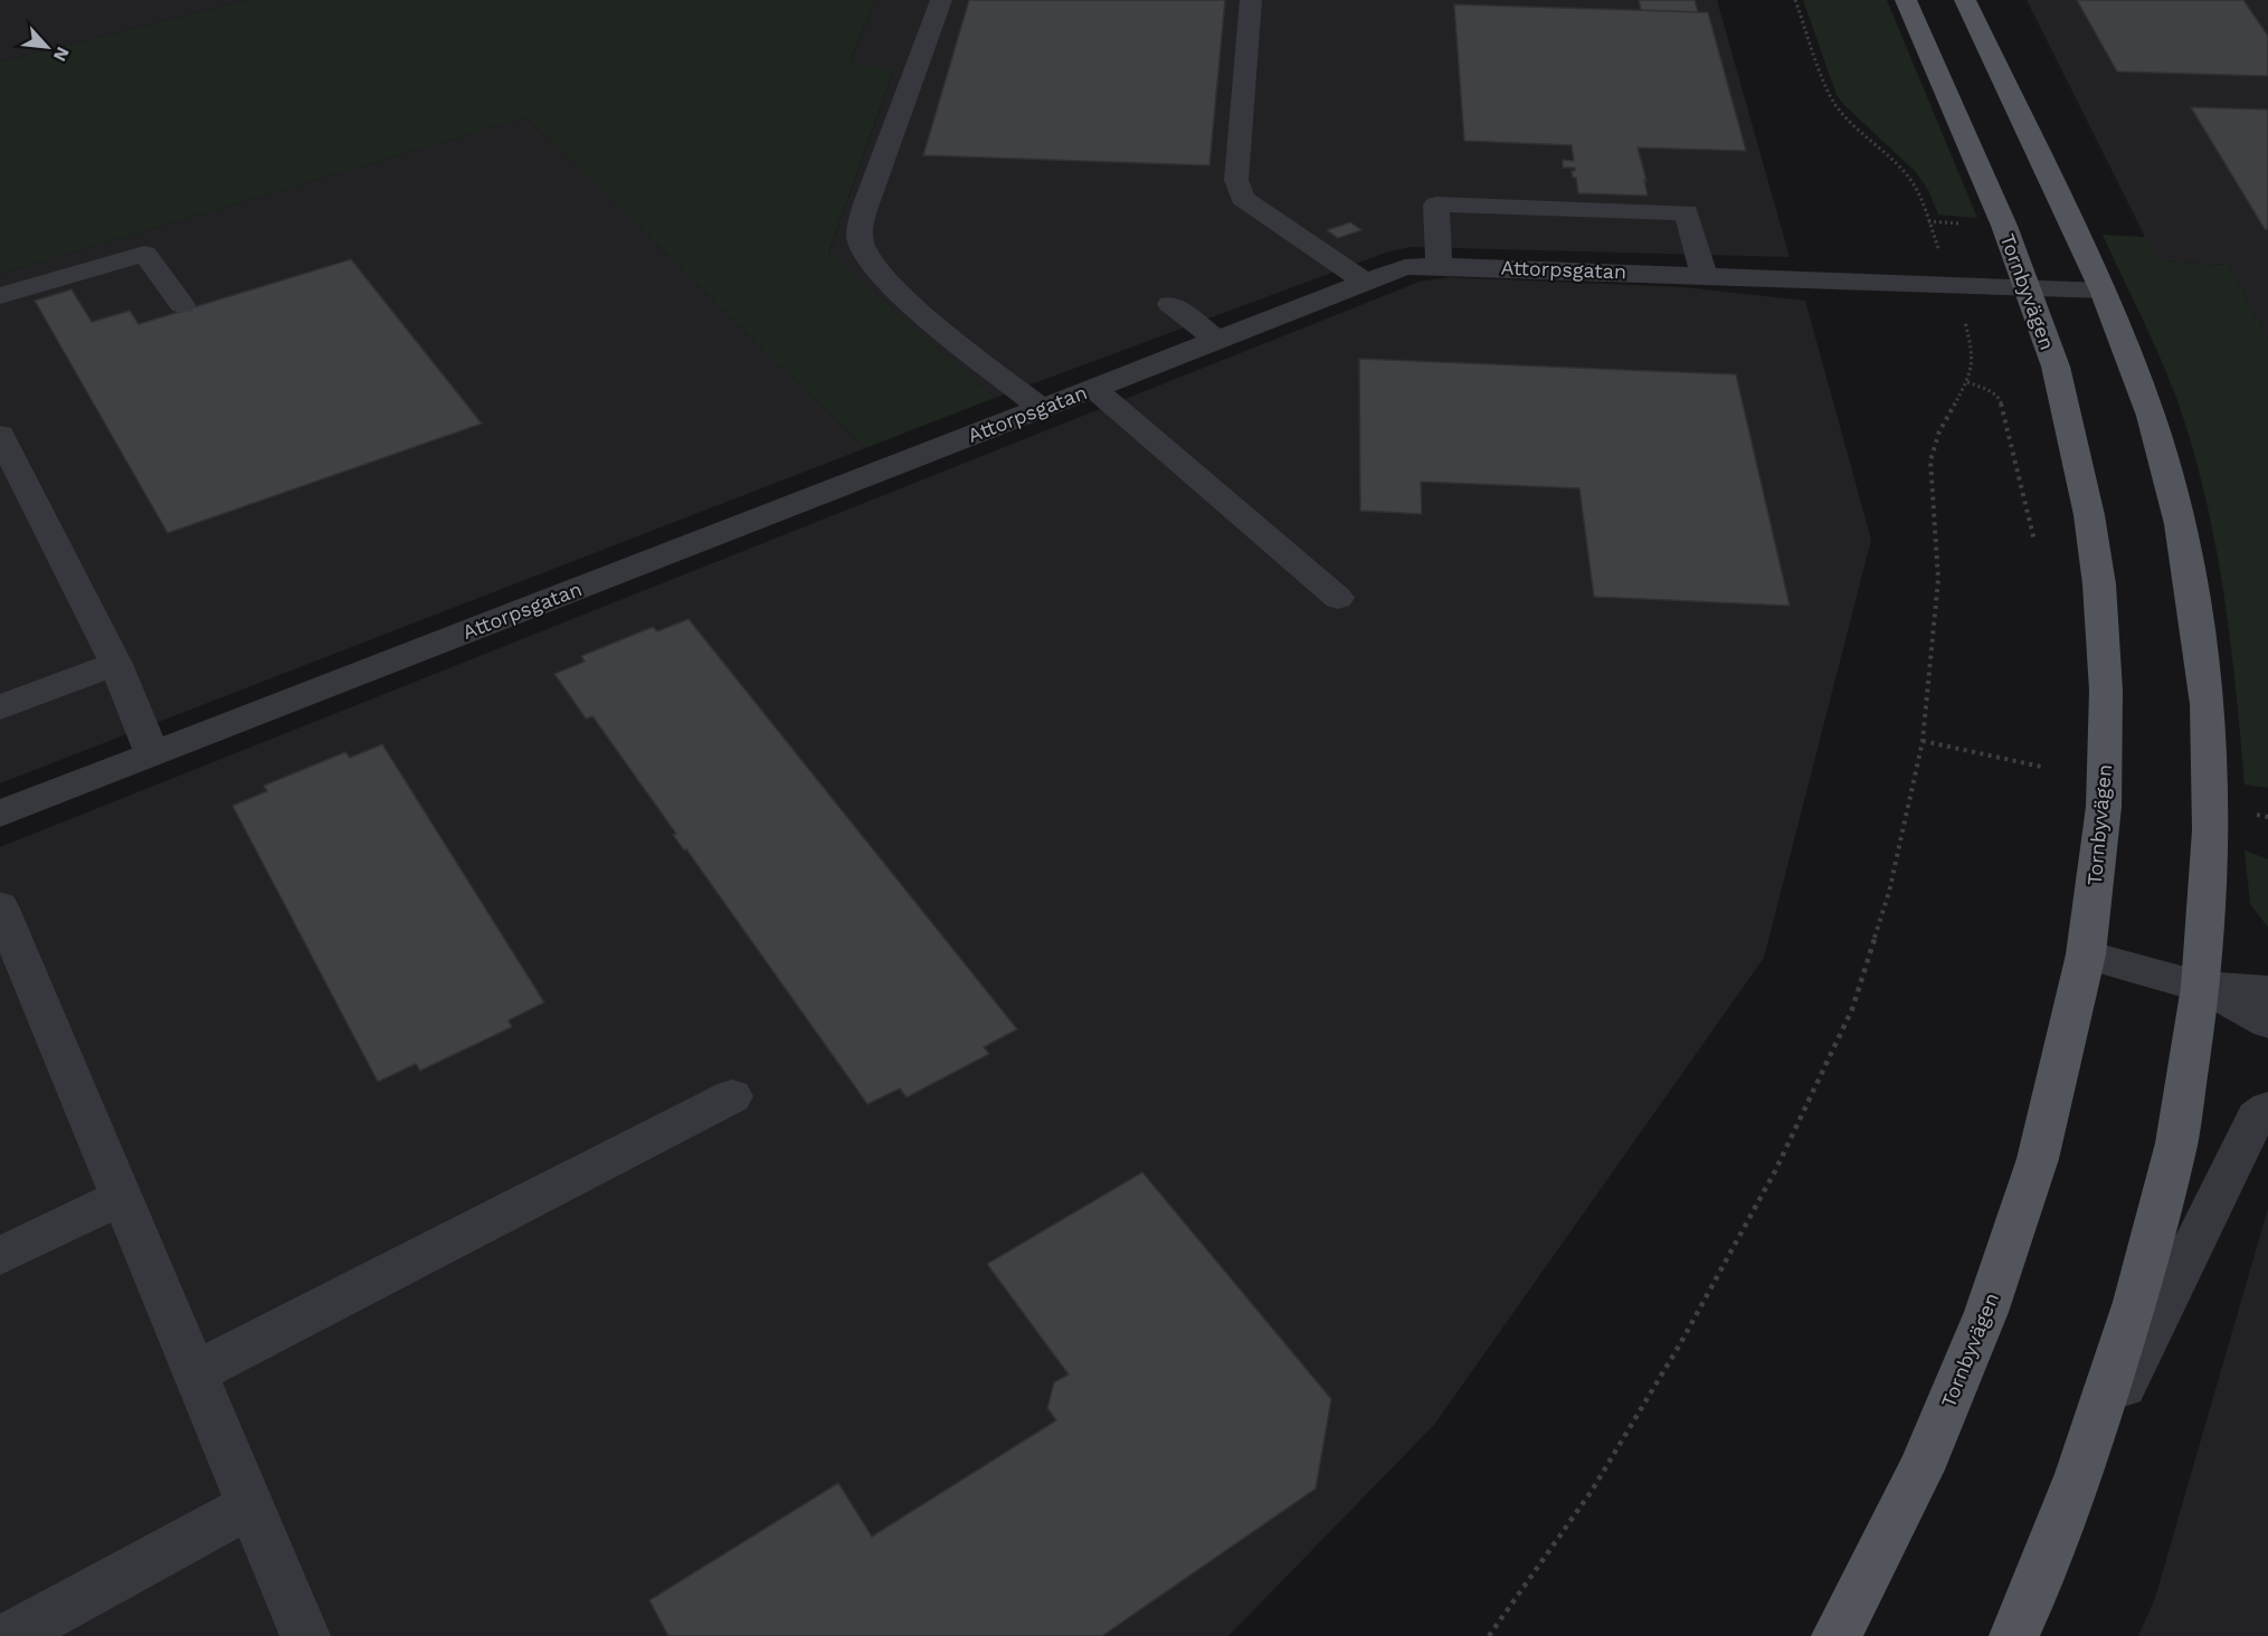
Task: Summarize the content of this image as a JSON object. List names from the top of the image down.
{
  "streets": {
    "main road": ["Tornbyvägen"],
    "street": ["Attorpsgatan"]
  },
  "crossings": [
    ["Attorpsgatan", "Tornbyvägen"]
  ],
  "north": "bottom right"
}
